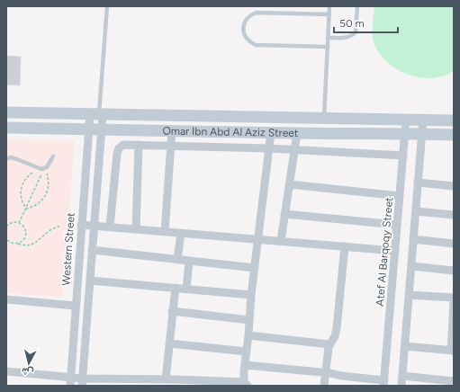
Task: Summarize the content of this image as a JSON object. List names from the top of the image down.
{
  "streets": {
    "main road": ["Omar Ibn Abd Al Aziz Street"],
    "street": ["Western Street", "Atef Al Barqoqy Street"]
  },
  "crossings": [
    ["Omar Ibn Abd Al Aziz Street", "Western Street"],
    ["Omar Ibn Abd Al Aziz Street", "Atef Al Barqoqy Street"]
  ],
  "scale_bar": "50 m",
  "north": "bottom"
}
